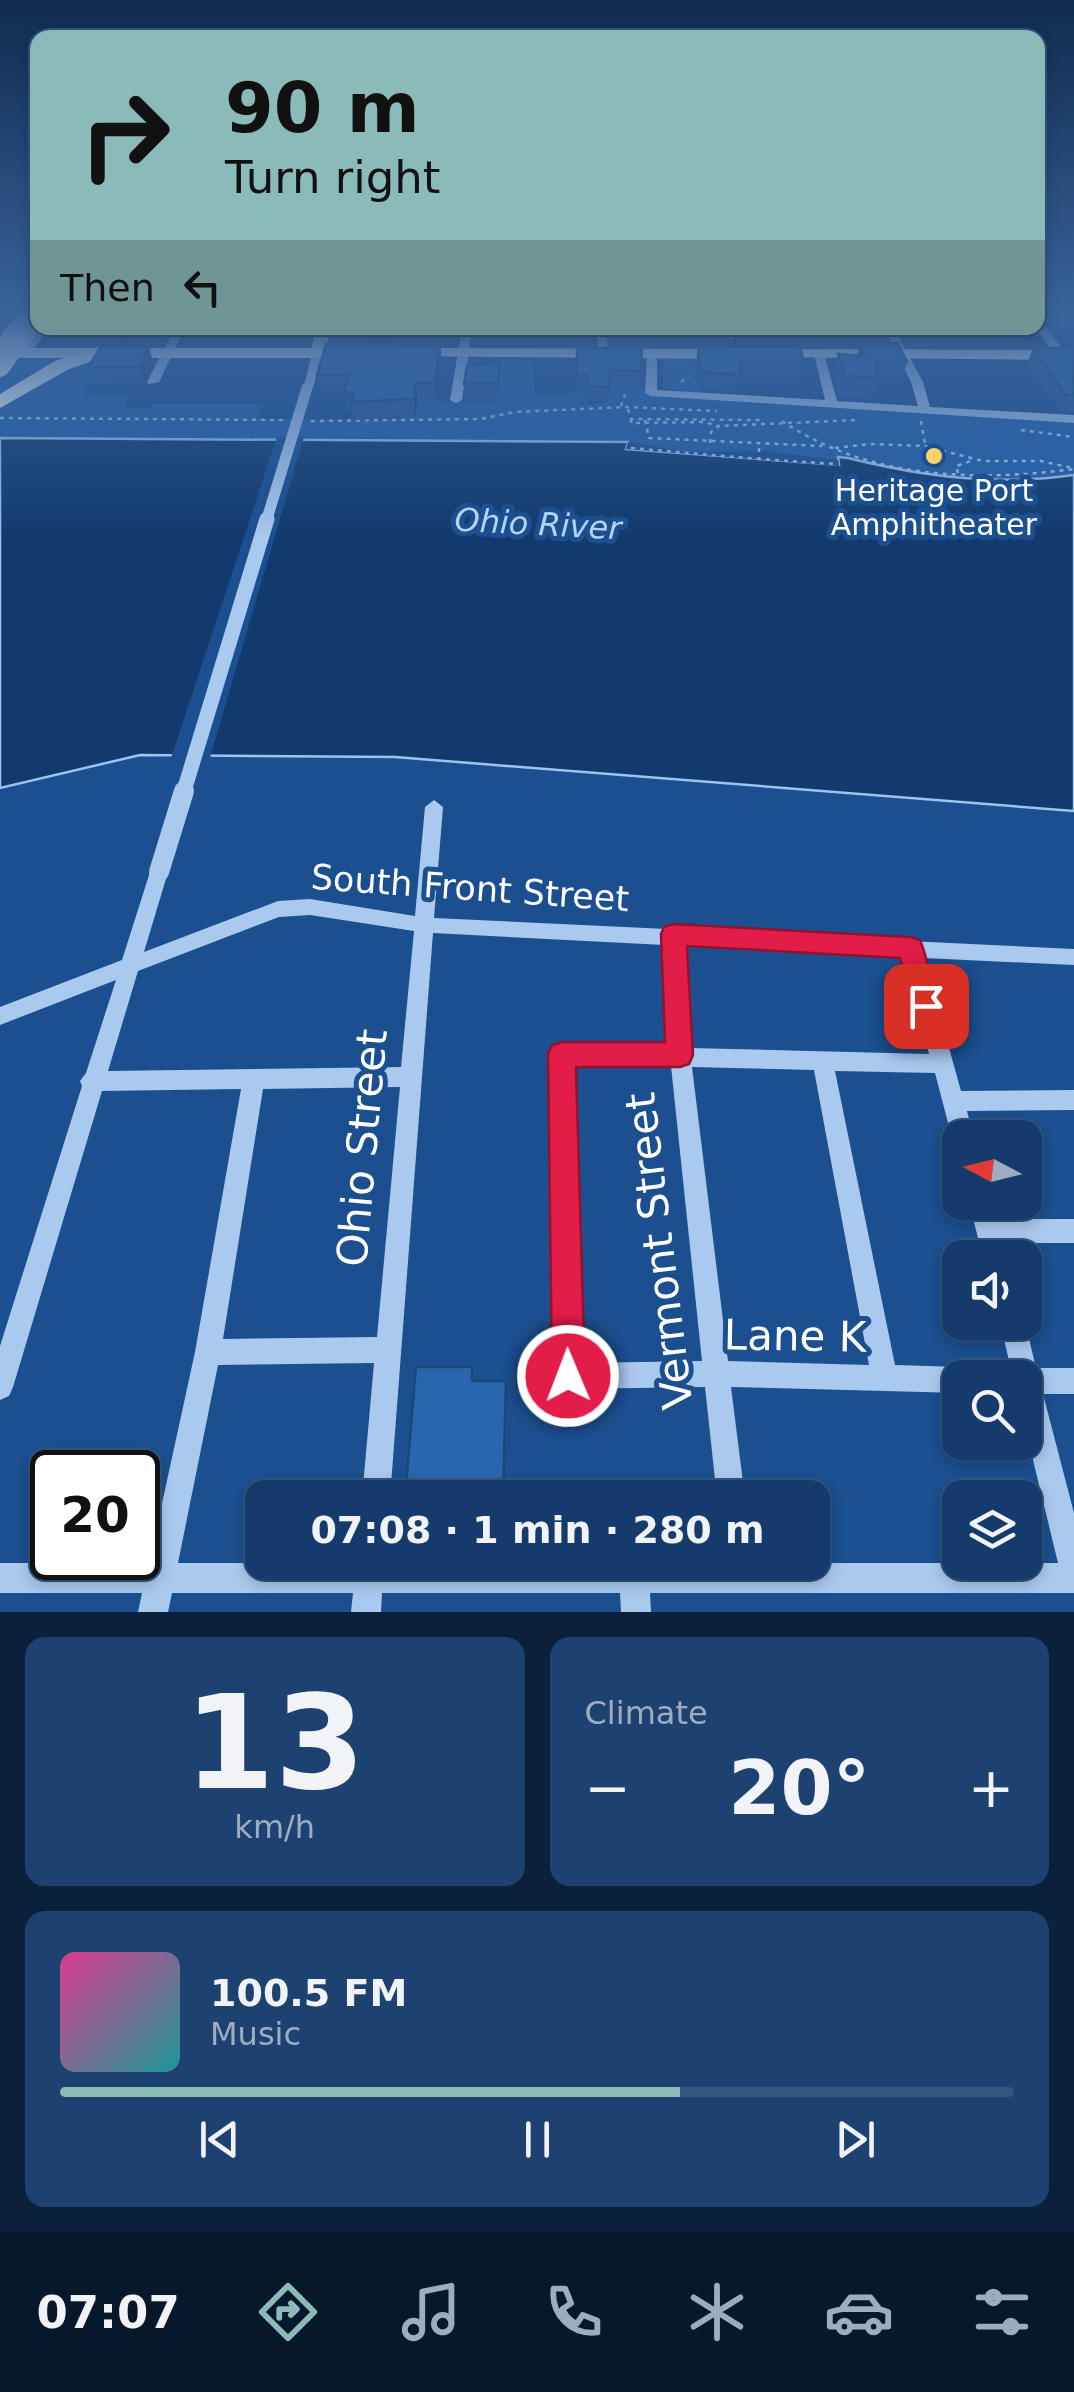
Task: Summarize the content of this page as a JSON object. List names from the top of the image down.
{
  "streets": {
    "street": [
      "South Front Street",
      "Ohio Street",
      "Vermont Street",
      "Lane K"
    ]
  },
  "crossings": [
    ["South Front Street", "Ohio Street"],
    ["South Front Street", "Vermont Street"],
    ["Vermont Street", "Lane K"]
  ],
  "water": ["Ohio River"],
  "places": ["Heritage Port Amphitheater"],
  "north": "left",
  "page": {
    "turn": ["90 m", "Turn right"],
    "then": "Then",
    "limit": "20",
    "trip": "07:08 · 1 min · 280 m",
    "tile": [
      ["13", "km/h"],
      "Climate"
    ],
    "heat": ["−", "20°", "+"],
    "song": ["100.5 FM", "Music"],
    "tabs": "07:07"
  }
}
